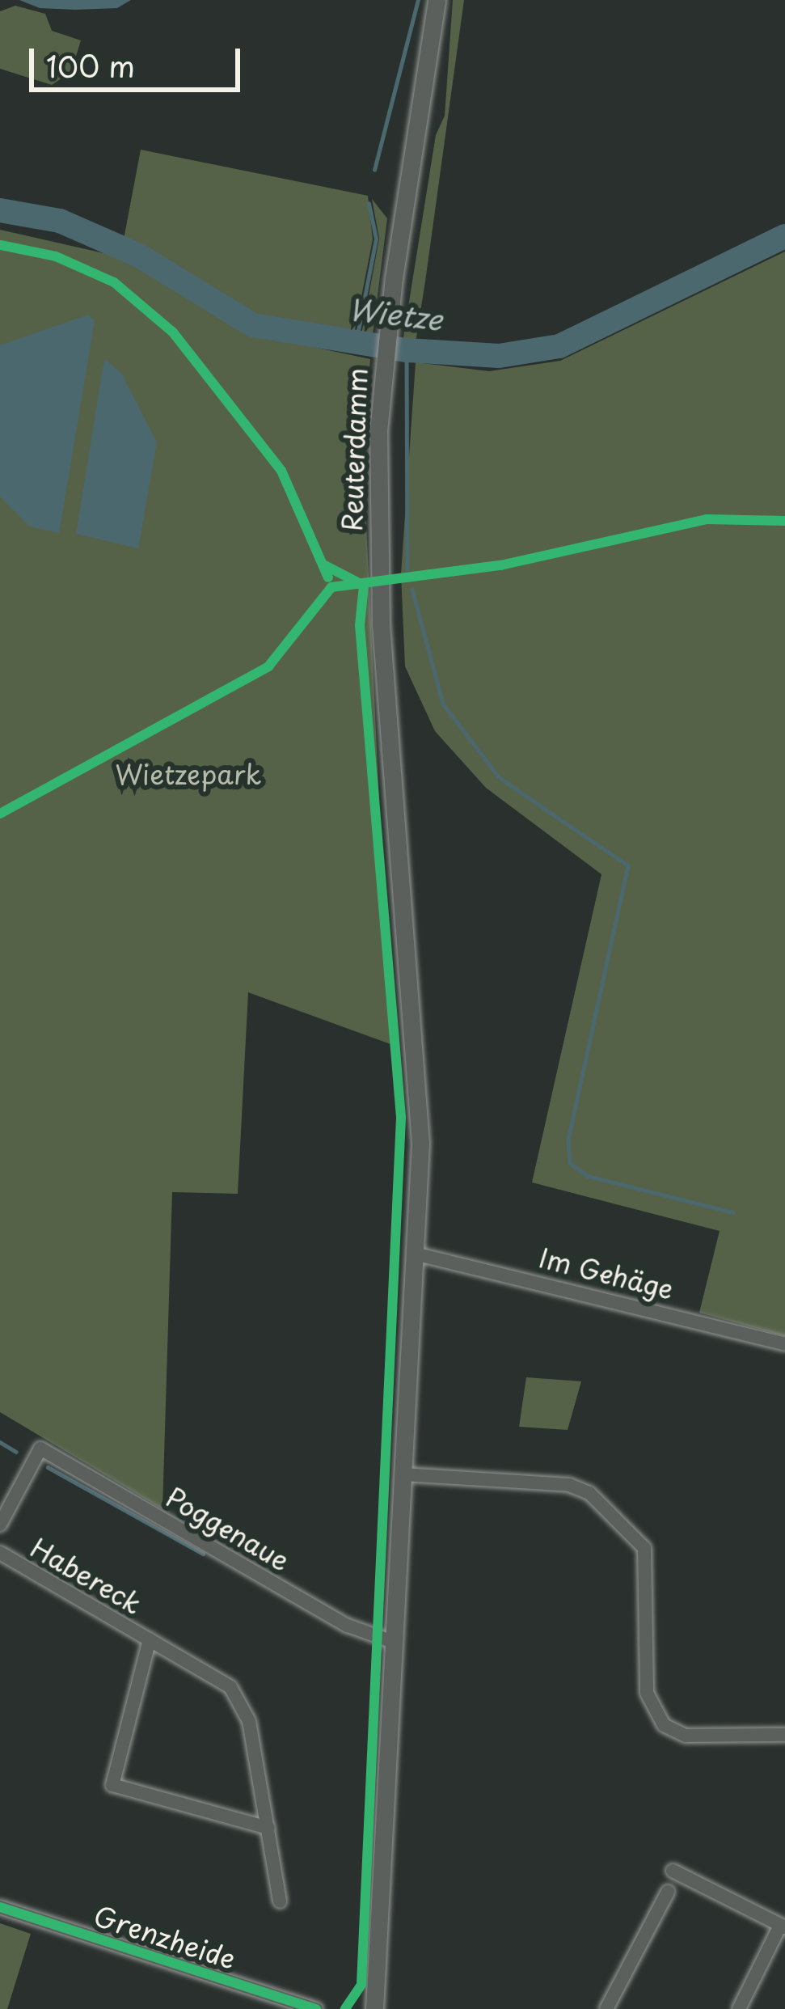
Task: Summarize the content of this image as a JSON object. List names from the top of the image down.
{
  "streets": {
    "street": [
      "Reuterdamm",
      "Im Gehäge",
      "Poggenaue",
      "Habereck",
      "Grenzheide"
    ]
  },
  "crossings": [
    ["Reuterdamm", "Im Gehäge"],
    ["Reuterdamm", "Poggenaue"]
  ],
  "water": ["Wietze"],
  "parks": ["Wietzepark"],
  "scale_bar": "100 m"
}
